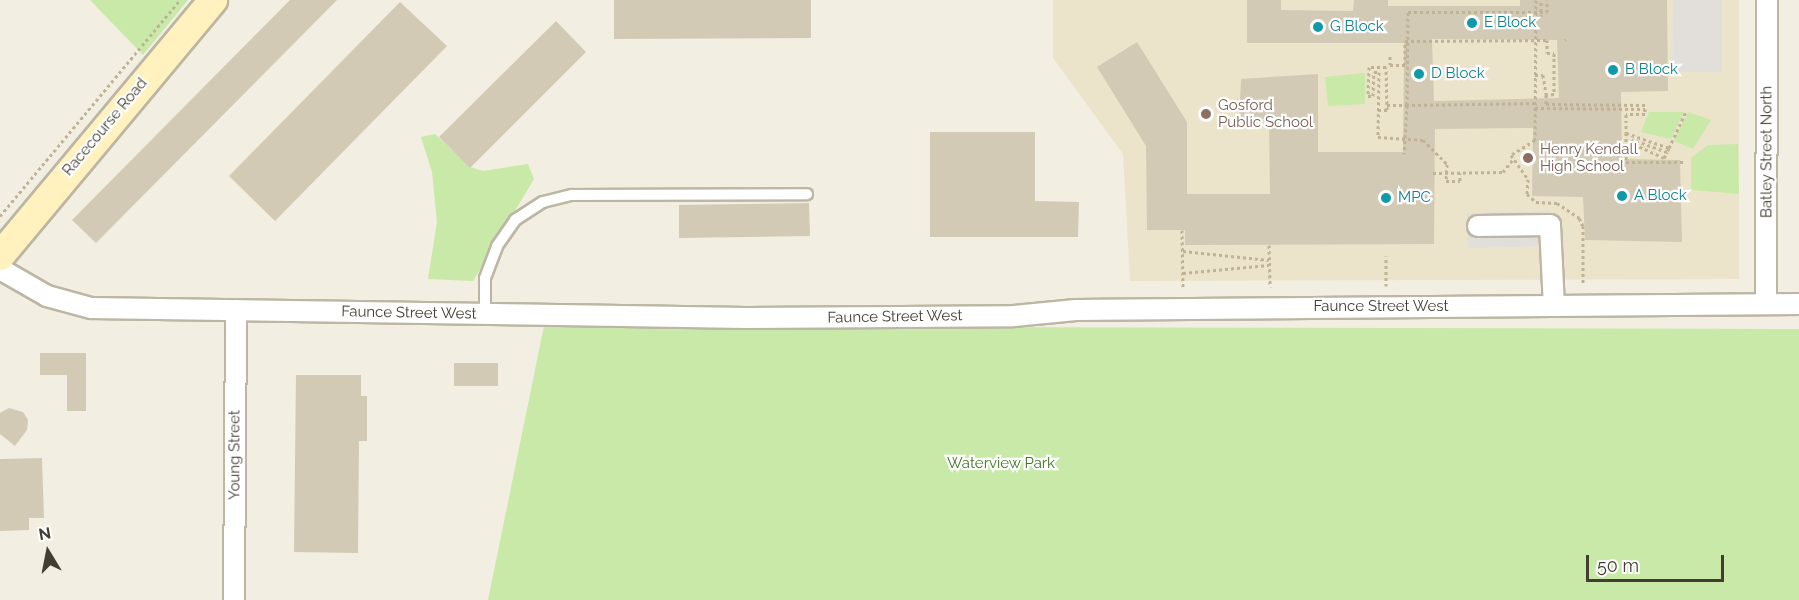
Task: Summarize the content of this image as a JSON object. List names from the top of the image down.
{
  "streets": {
    "main road": ["Racecourse Road"],
    "street": ["Batley Street North", "Faunce Street West", "Young Street"]
  },
  "crossings": [
    ["Batley Street North", "Faunce Street West"],
    ["Faunce Street West", "Young Street"]
  ],
  "parks": ["Waterview Park"],
  "places": [
    "E Block",
    "G Block",
    "B Block",
    "D Block",
    "Gosford Public School",
    "Henry Kendall High School",
    "A Block",
    "MPC"
  ],
  "scale_bar": "50 m",
  "north": "top"
}
